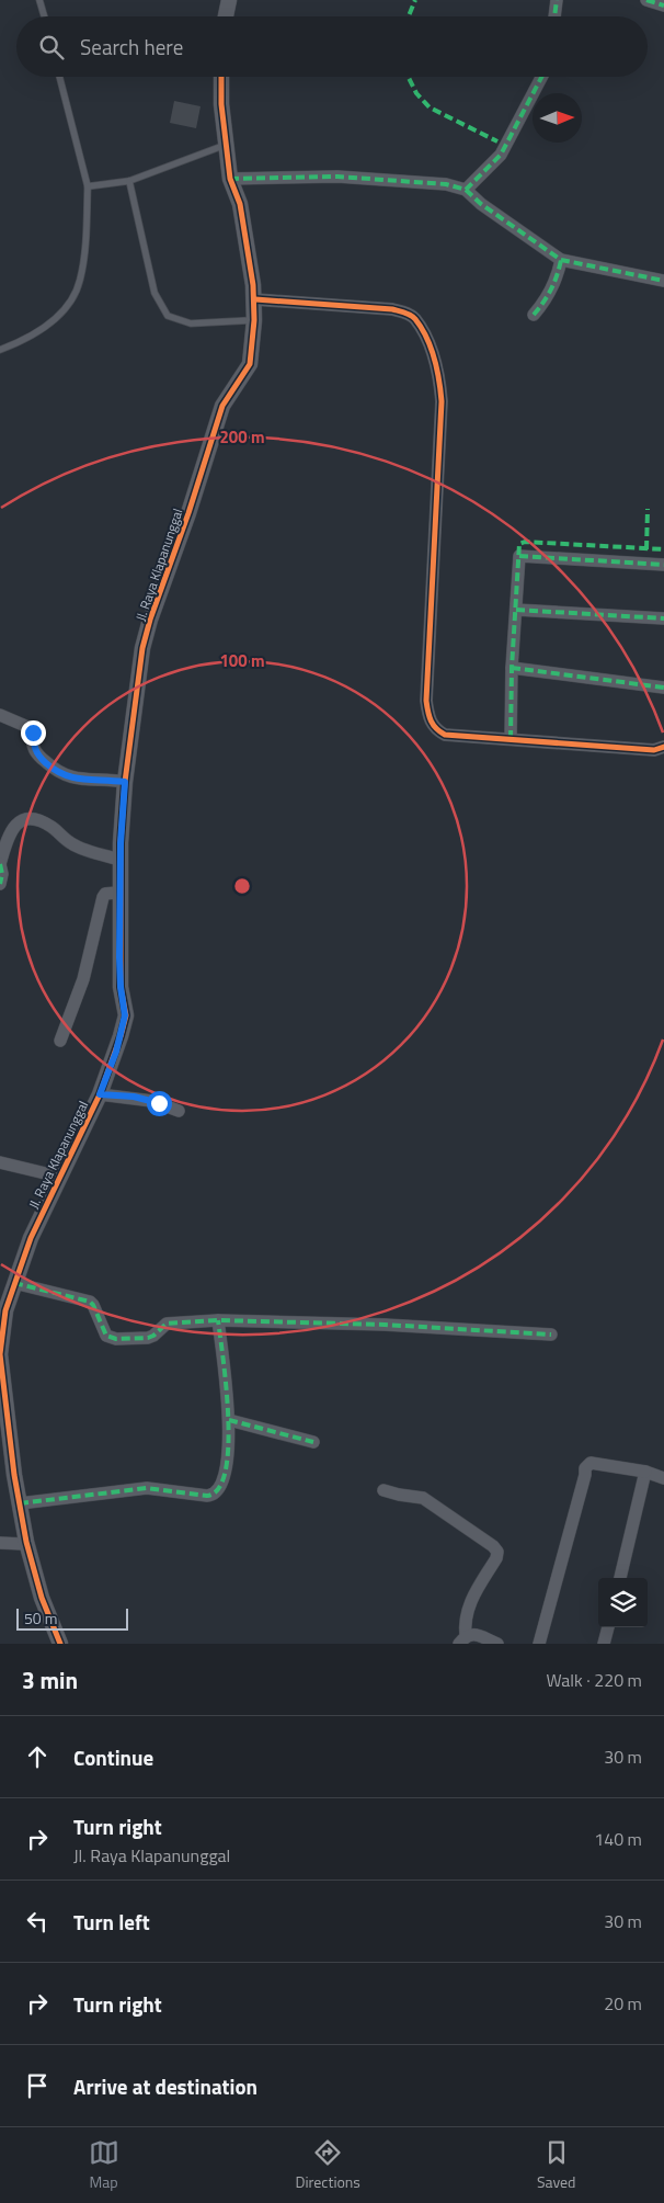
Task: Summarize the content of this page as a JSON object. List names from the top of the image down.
{
  "streets": {
    "street": ["Jl. Raya Klapanunggal"]
  },
  "scale_bar": "50 m",
  "north": "right",
  "page": {
    "search": "Search here",
    "scale": "50 m",
    "heading": ["3 min", "Walk · 220 m"],
    "list": [
      ["Continue", "30 m"],
      ["Turn right", "Jl. Raya Klapanunggal", "140 m"],
      ["Turn left", "30 m"],
      ["Turn right", "20 m"],
      "Arrive at destination"
    ],
    "nav": ["Map", "Directions", "Saved"]
  },
  "rings": ["200 m", "100 m"]
}
